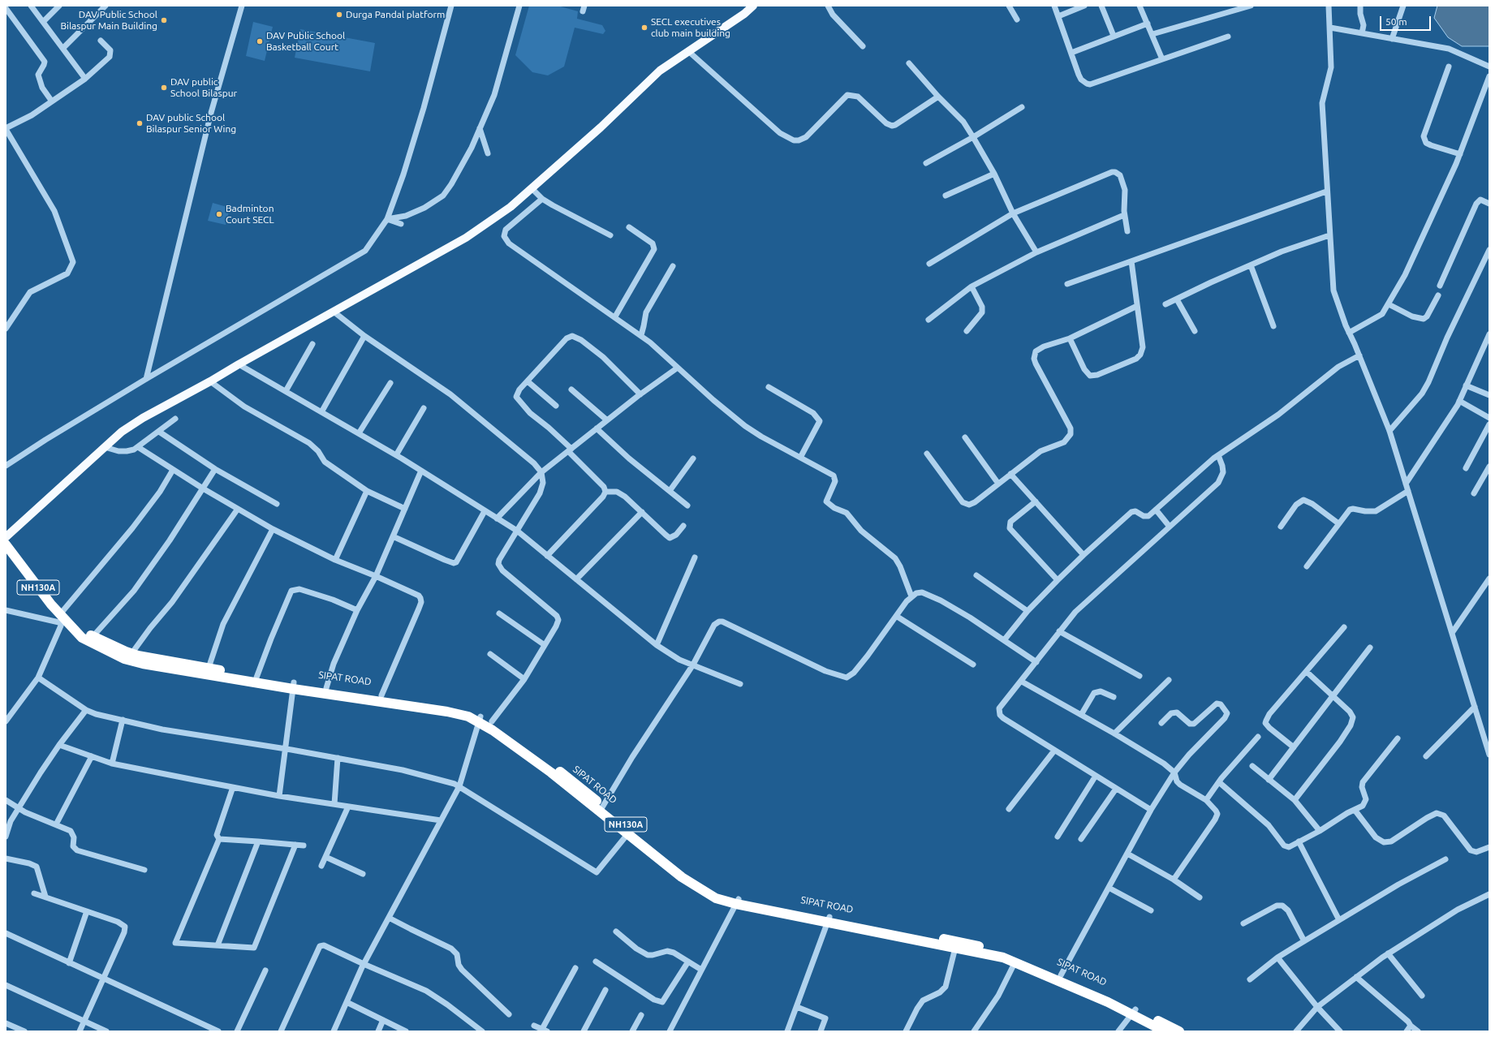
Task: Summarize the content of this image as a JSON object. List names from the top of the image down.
{
  "streets": {
    "highway": ["NH130A", "SIPAT ROAD"]
  },
  "places": [
    "Durga Pandal platform",
    "DAV Public School Bilaspur Main Building",
    "SECL executives club main building",
    "DAV Public School Basketball Court",
    "DAV public School Bilaspur",
    "DAV public School Bilaspur Senior Wing",
    "Badminton Court SECL"
  ],
  "scale_bar": "50 m"
}
